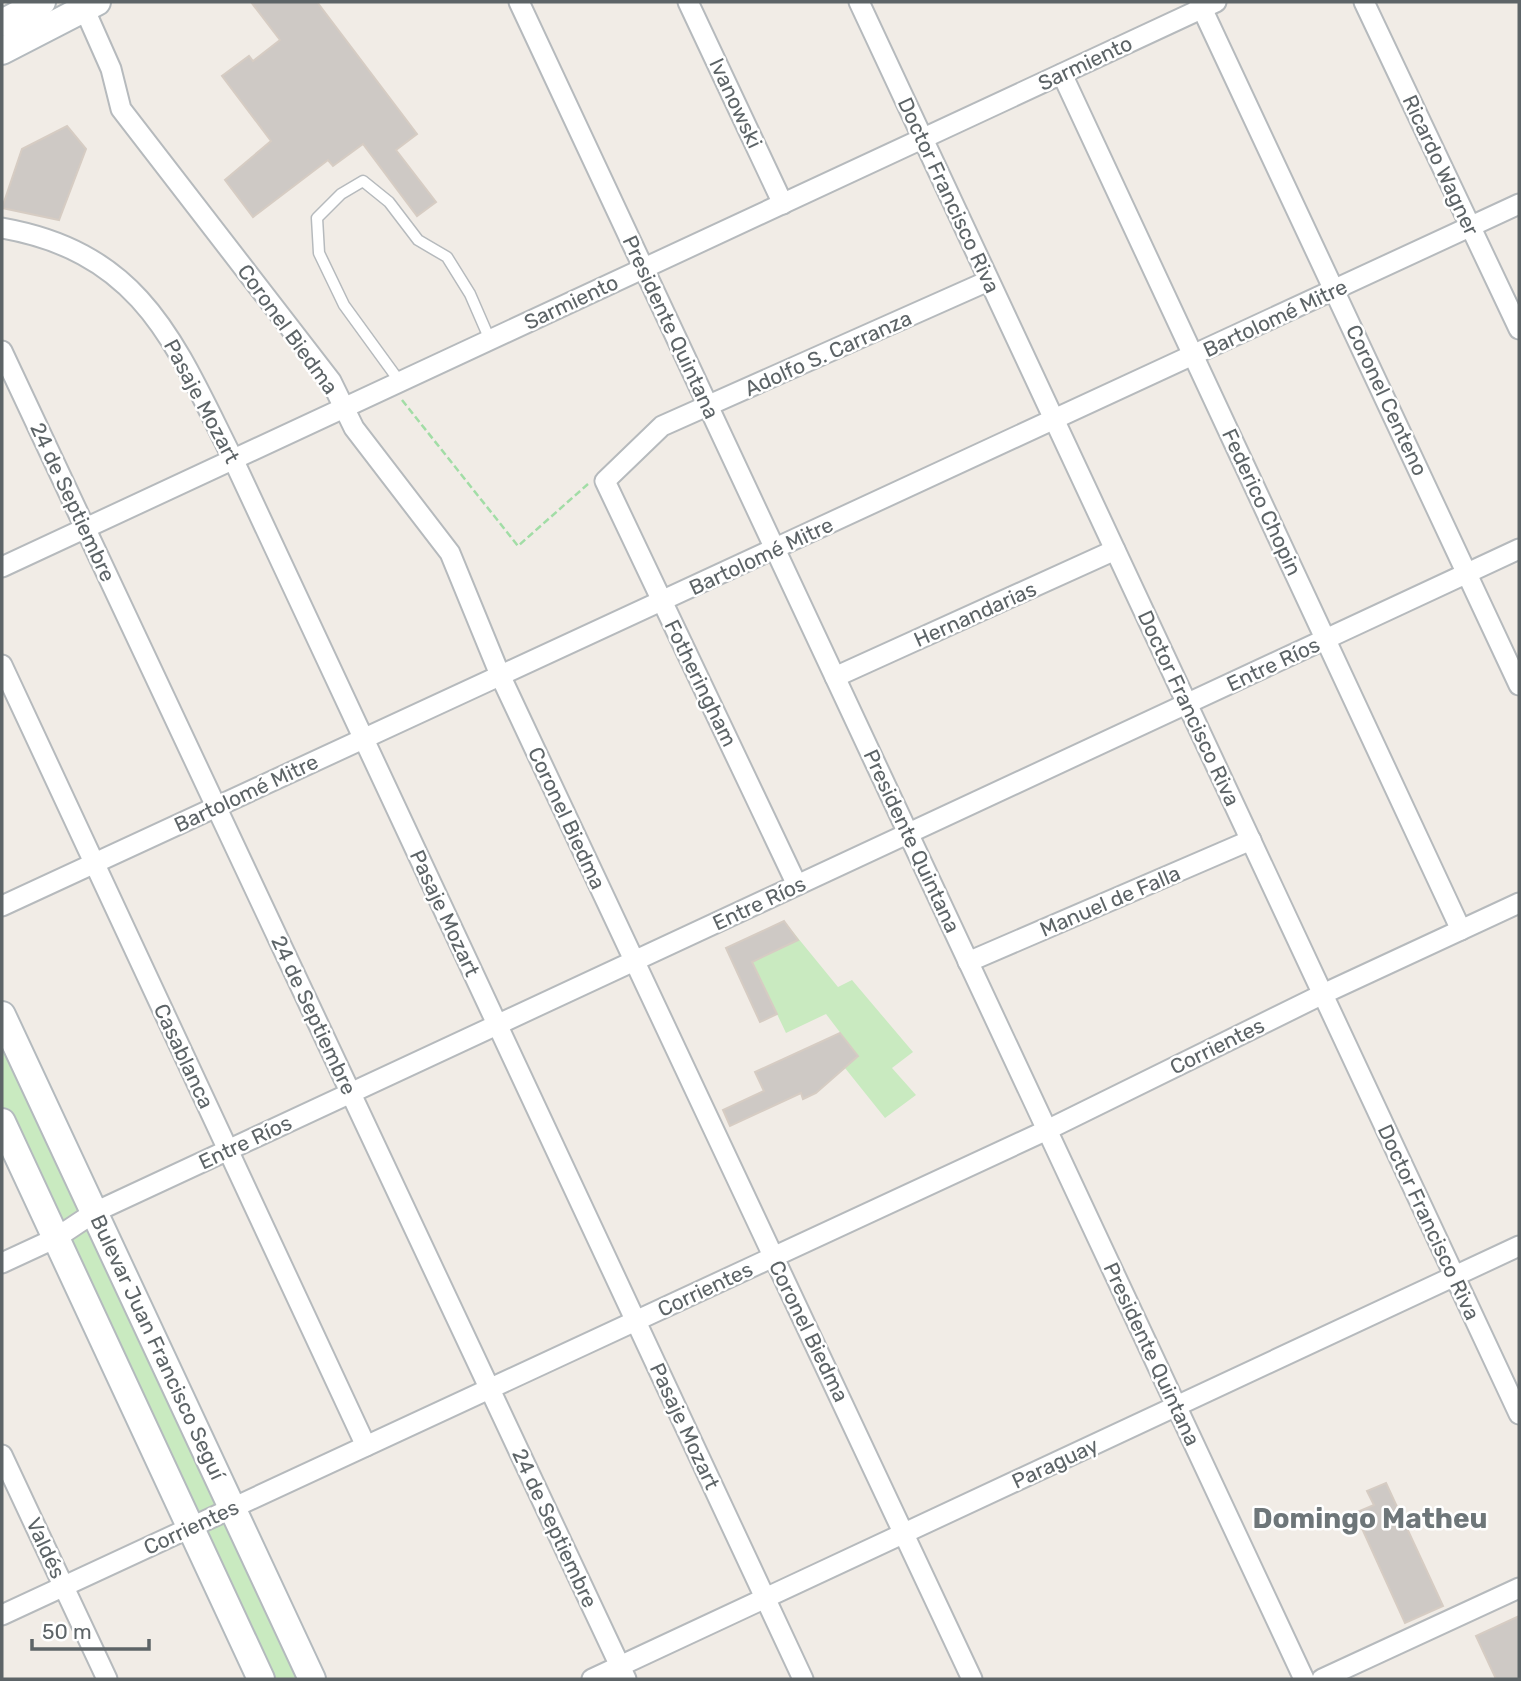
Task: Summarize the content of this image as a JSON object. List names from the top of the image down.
{
  "streets": {
    "main road": ["Bulevar Juan Francisco Seguí"],
    "street": [
      "Sarmiento",
      "Ivanowski",
      "Ricardo Wagner",
      "Doctor Francisco Riva",
      "Bartolomé Mitre",
      "Presidente Quintana",
      "Coronel Biedma",
      "Adolfo S. Carranza",
      "Coronel Centeno",
      "Pasaje Mozart",
      "24 de Septiembre",
      "Federico Chopin",
      "Hernandarias",
      "Entre Ríos",
      "Fotheringham",
      "Manuel de Falla",
      "Corrientes",
      "Casablanca",
      "Paraguay",
      "Valdés"
    ]
  },
  "crossings": [
    ["Sarmiento", "Ivanowski"],
    ["Sarmiento", "Doctor Francisco Riva"],
    ["Sarmiento", "Presidente Quintana"],
    ["Sarmiento", "Coronel Biedma"],
    ["Sarmiento", "Coronel Centeno"],
    ["Sarmiento", "Pasaje Mozart"],
    ["Sarmiento", "24 de Septiembre"],
    ["Sarmiento", "Federico Chopin"],
    ["Ricardo Wagner", "Bartolomé Mitre"],
    ["Doctor Francisco Riva", "Bartolomé Mitre"],
    ["Doctor Francisco Riva", "Adolfo S. Carranza"],
    ["Doctor Francisco Riva", "Hernandarias"],
    ["Doctor Francisco Riva", "Entre Ríos"],
    ["Doctor Francisco Riva", "Manuel de Falla"],
    ["Doctor Francisco Riva", "Corrientes"],
    ["Doctor Francisco Riva", "Paraguay"],
    ["Bartolomé Mitre", "Presidente Quintana"],
    ["Bartolomé Mitre", "Coronel Biedma"],
    ["Bartolomé Mitre", "Coronel Centeno"],
    ["Bartolomé Mitre", "Pasaje Mozart"],
    ["Bartolomé Mitre", "24 de Septiembre"],
    ["Bartolomé Mitre", "Federico Chopin"],
    ["Bartolomé Mitre", "Fotheringham"],
    ["Bartolomé Mitre", "Casablanca"],
    ["Presidente Quintana", "Adolfo S. Carranza"],
    ["Presidente Quintana", "Hernandarias"],
    ["Presidente Quintana", "Entre Ríos"],
    ["Presidente Quintana", "Manuel de Falla"],
    ["Presidente Quintana", "Corrientes"],
    ["Presidente Quintana", "Paraguay"],
    ["Coronel Biedma", "Entre Ríos"],
    ["Coronel Biedma", "Corrientes"],
    ["Coronel Biedma", "Paraguay"],
    ["Adolfo S. Carranza", "Fotheringham"],
    ["Coronel Centeno", "Entre Ríos"],
    ["Pasaje Mozart", "Entre Ríos"],
    ["Pasaje Mozart", "Corrientes"],
    ["Pasaje Mozart", "Paraguay"],
    ["24 de Septiembre", "Entre Ríos"],
    ["24 de Septiembre", "Corrientes"],
    ["24 de Septiembre", "Paraguay"],
    ["Federico Chopin", "Entre Ríos"],
    ["Federico Chopin", "Corrientes"],
    ["Entre Ríos", "Fotheringham"],
    ["Entre Ríos", "Casablanca"],
    ["Entre Ríos", "Bulevar Juan Francisco Seguí"],
    ["Corrientes", "Casablanca"],
    ["Corrientes", "Bulevar Juan Francisco Seguí"],
    ["Corrientes", "Valdés"]
  ],
  "districts": ["Domingo Matheu"],
  "scale_bar": "50 m"
}
